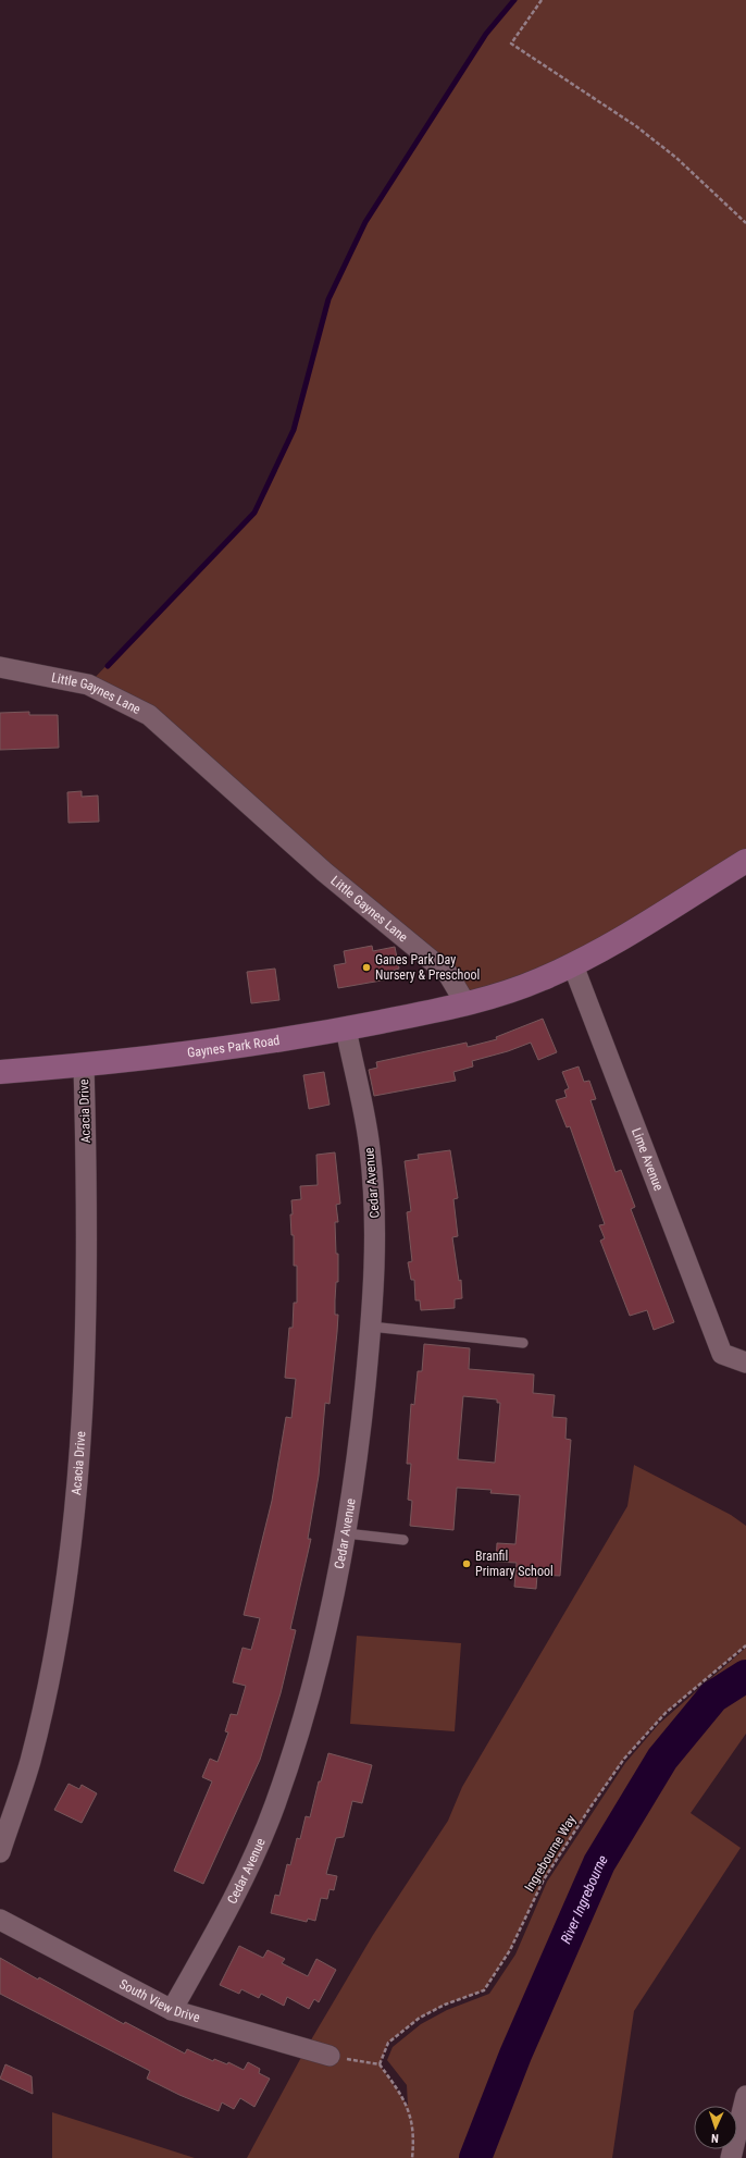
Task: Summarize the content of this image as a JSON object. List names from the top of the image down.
{
  "streets": {
    "street": [
      "Little Gaynes Lane",
      "Gaynes Park Road",
      "Acacia Drive",
      "Lime Avenue",
      "Cedar Avenue",
      "South View Drive"
    ],
    "path": ["Ingrebourne Way"]
  },
  "crossings": [
    ["Little Gaynes Lane", "Gaynes Park Road"],
    ["Gaynes Park Road", "Acacia Drive"],
    ["Gaynes Park Road", "Cedar Avenue"],
    ["Cedar Avenue", "South View Drive"]
  ],
  "water": ["River Ingrebourne"],
  "places": ["Ganes Park Day Nursery & Preschool", "Branfil Primary School"],
  "north": "bottom"
}
